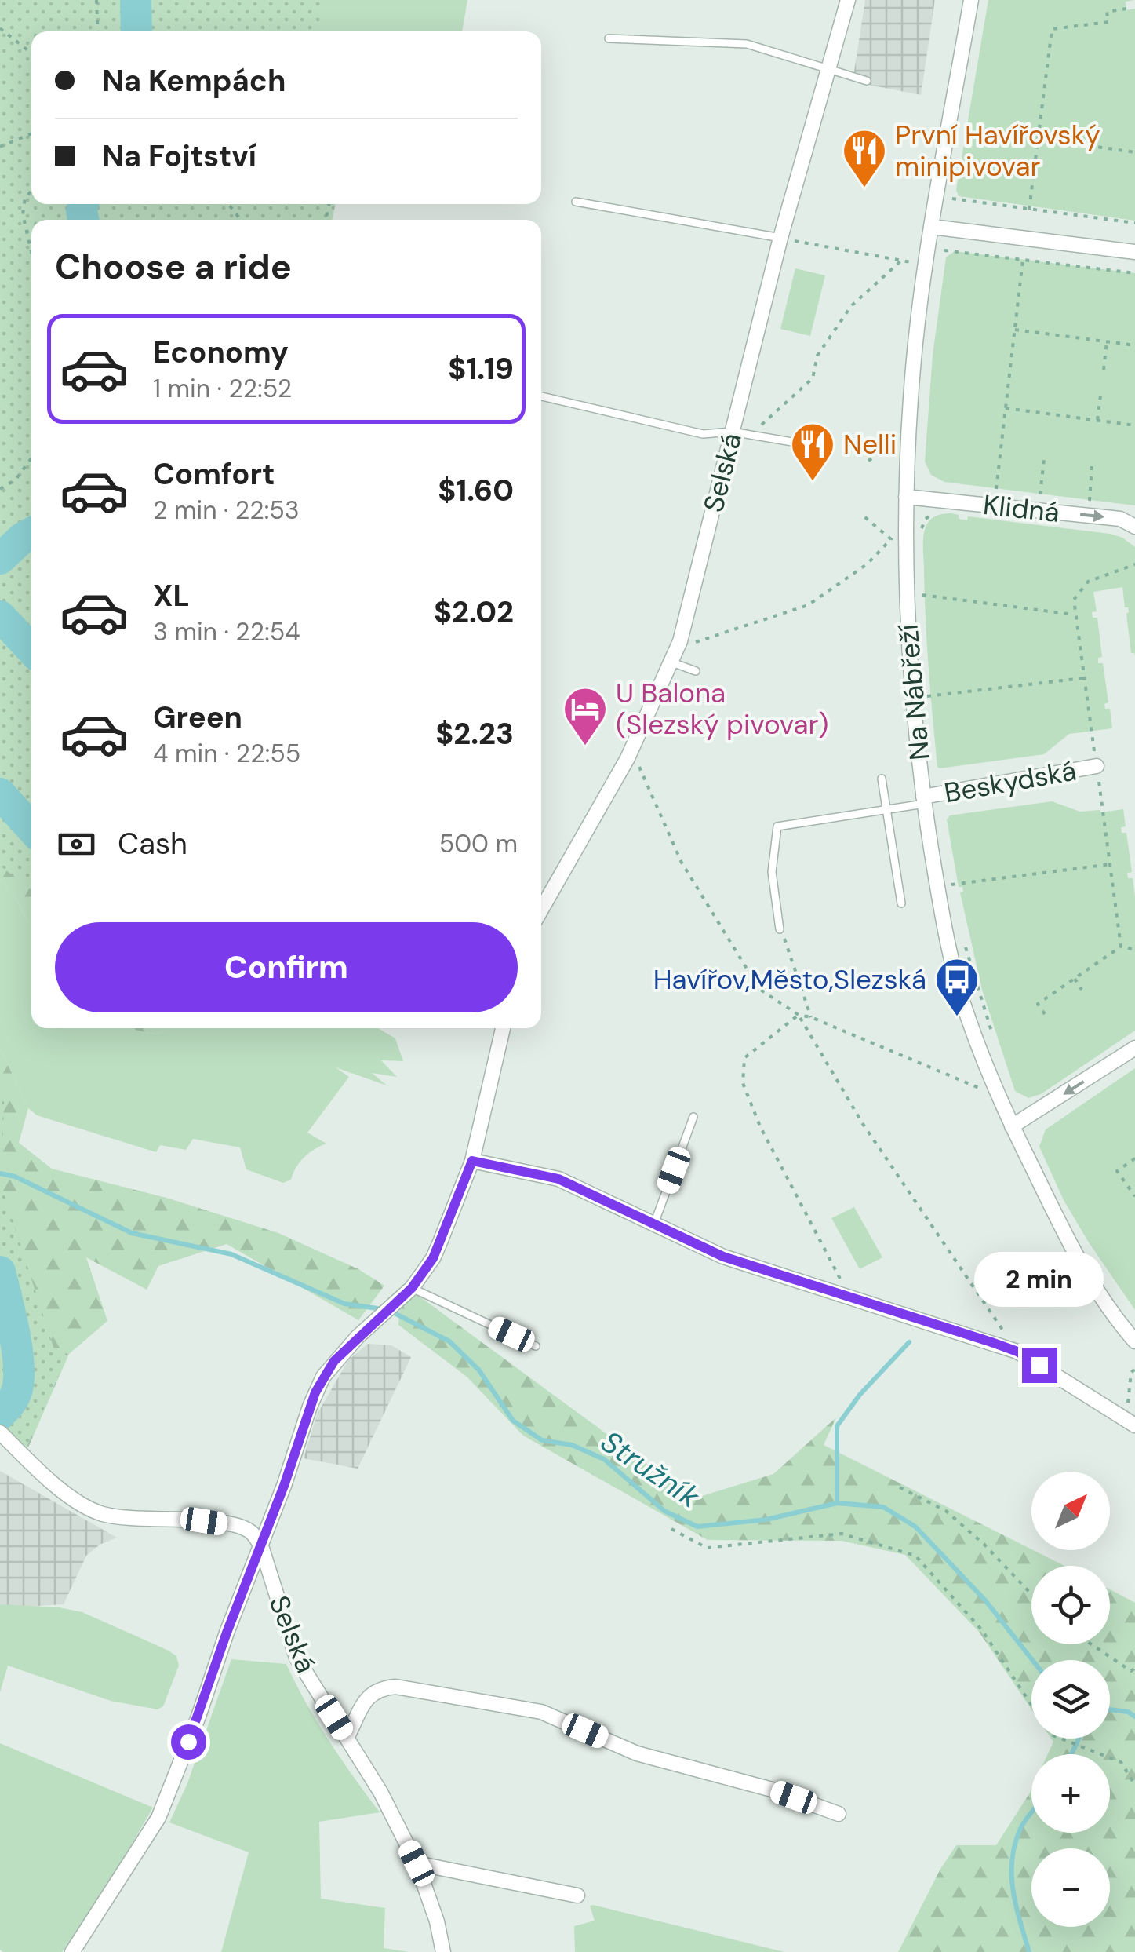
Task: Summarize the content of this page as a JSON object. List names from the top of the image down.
{
  "streets": {
    "street": [
      "Selská",
      "Klidná",
      "Na Nábřeží",
      "Beskydská"
    ]
  },
  "crossings": [
    ["Klidná", "Na Nábřeží"],
    ["Na Nábřeží", "Beskydská"]
  ],
  "one_way": ["Klidná"],
  "water": ["Stružník"],
  "places": {
    "restaurant": ["První Havířovský minipivovar", "Nelli"],
    "hotel": ["U Balona (Slezský pivovar)"],
    "bus stop": ["Havířov,Město,Slezská"]
  },
  "north": "top right",
  "page": {
    "banner": ["Na Kempách", "Na Fojtství"],
    "heading": "Choose a ride",
    "list": [
      {
        "name": "Economy",
        "note": "1 min · 22:52",
        "value": "$1.19"
      },
      {
        "name": "Comfort",
        "note": "2 min · 22:53",
        "value": "$1.60"
      },
      {
        "name": "XL",
        "note": "3 min · 22:54",
        "value": "$2.02"
      },
      {
        "name": "Green",
        "note": "4 min · 22:55",
        "value": "$2.23"
      }
    ],
    "pay": ["Cash", "500 m"],
    "buttons": "Confirm",
    "bubble": "2 min",
    "map_buttons": ["+", "−"]
  }
}
